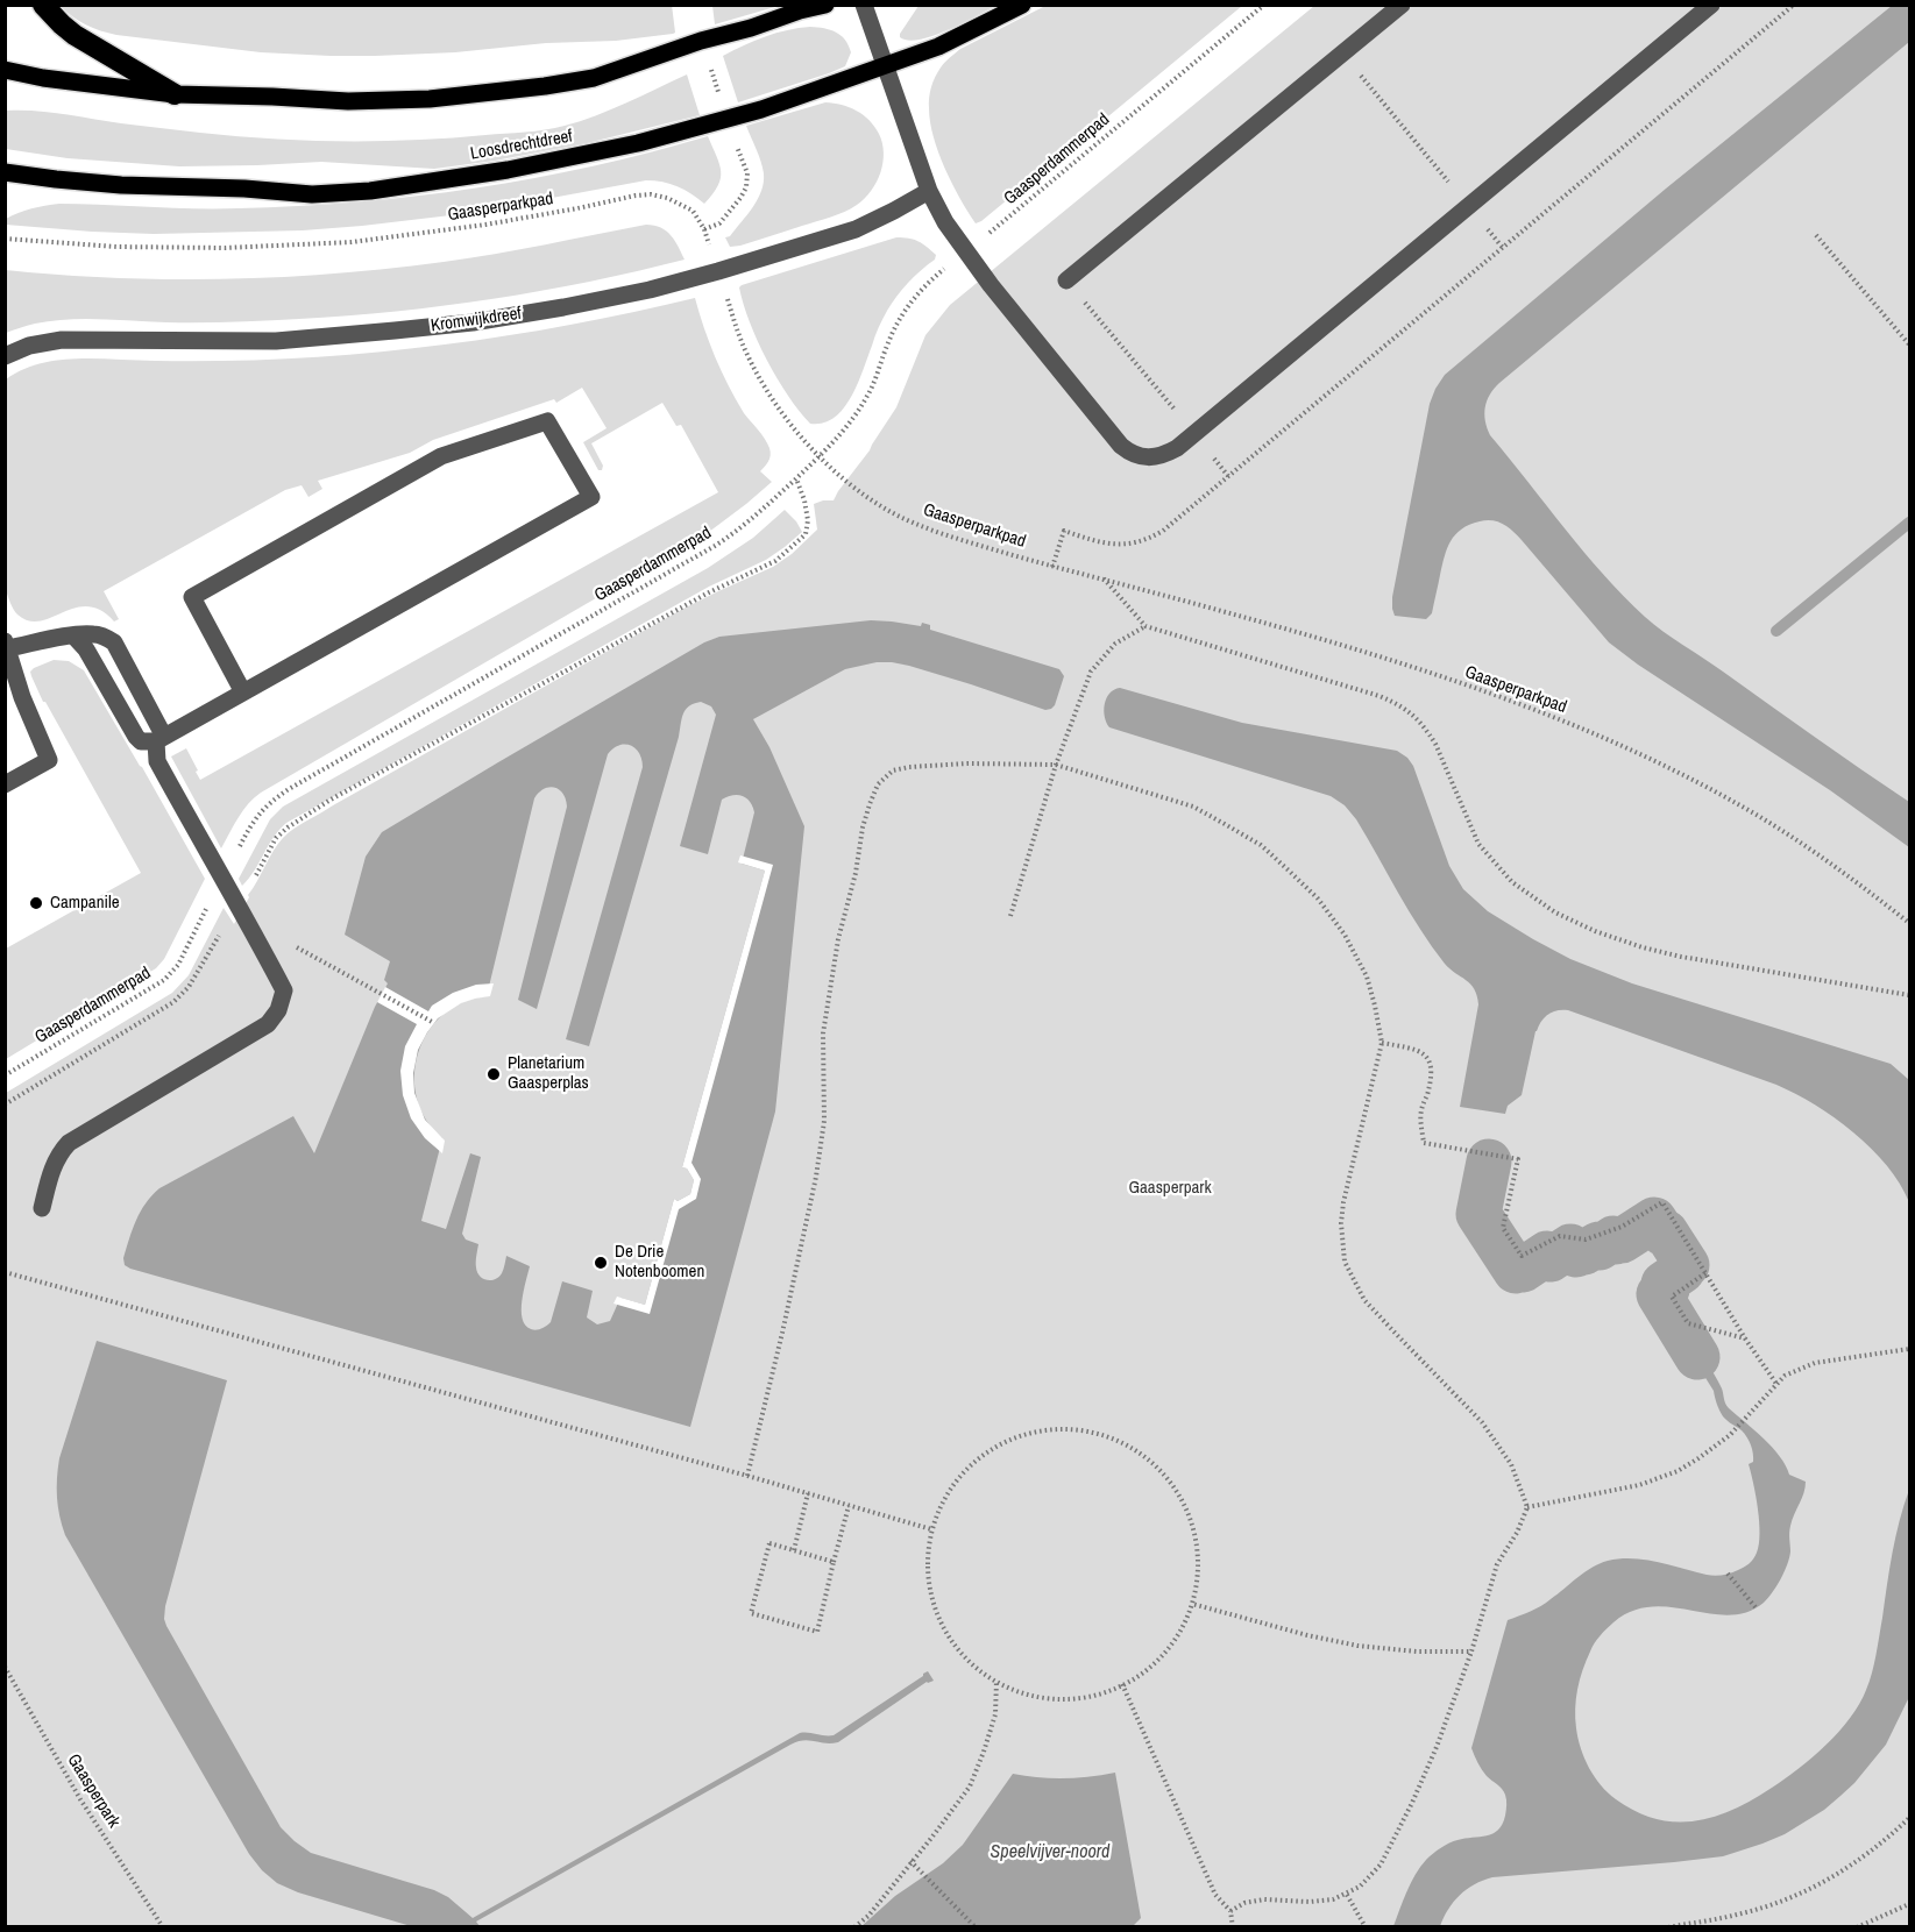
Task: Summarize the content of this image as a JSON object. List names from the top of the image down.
{
  "streets": {
    "main road": ["Loosdrechtdreef"],
    "street": ["Kromwijkdreef"],
    "path": ["Gaasperdammerpad", "Gaasperparkpad", "Gaasperpark"]
  },
  "crossings": [
    ["Gaasperdammerpad", "Gaasperparkpad"],
    ["Gaasperparkpad", "Kromwijkdreef"]
  ],
  "water": ["Speelvijver-noord"],
  "parks": ["Gaasperpark"],
  "places": ["Campanile", "Planetarium Gaasperplas", "De Drie Notenboomen"]
}
